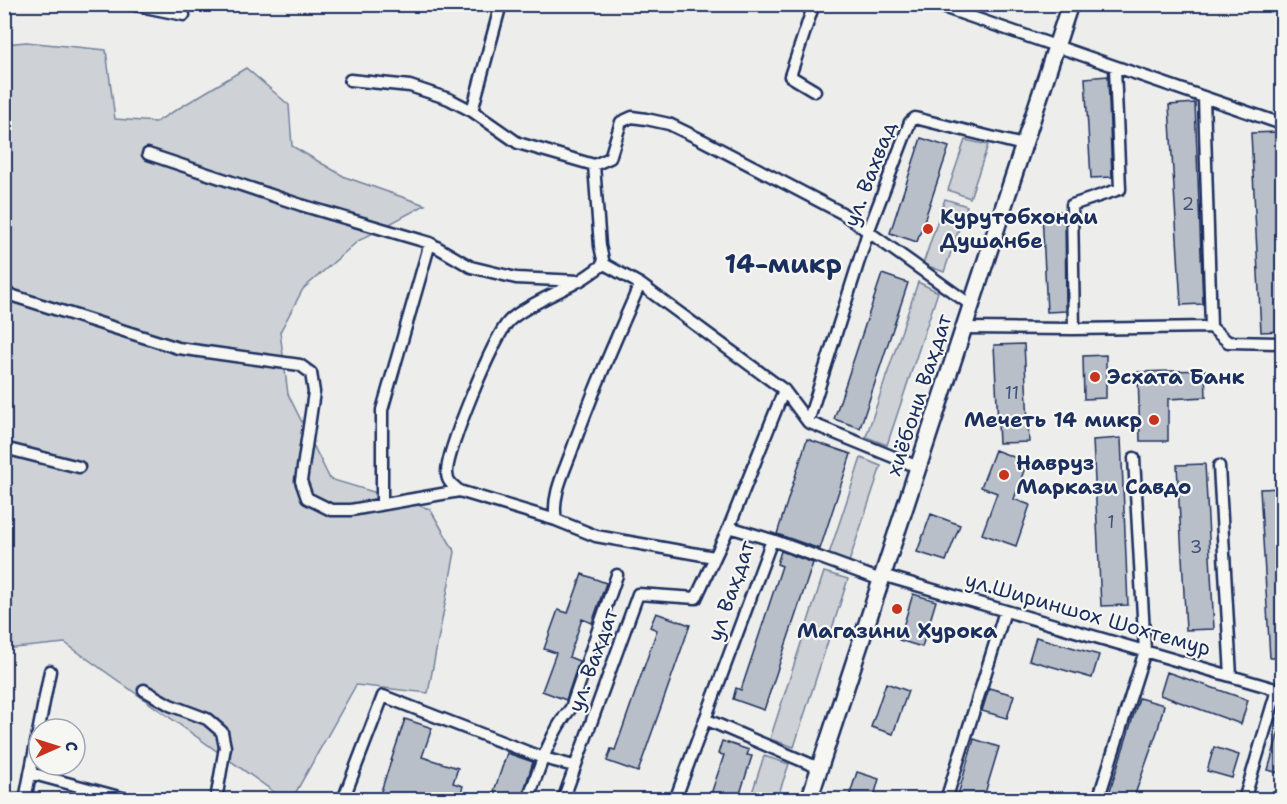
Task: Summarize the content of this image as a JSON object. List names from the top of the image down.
{
  "streets": {
    "main road": ["хиёбони Ваҳдат"],
    "street": [
      "ул. Вахвад",
      "ул Ваҳдат",
      "ул.Шириншох Шохтемур",
      "ул. Вахдат"
    ]
  },
  "crossings": [
    ["ул. Вахвад", "хиёбони Ваҳдат"],
    ["хиёбони Ваҳдат", "ул.Шириншох Шохтемур"],
    ["ул Ваҳдат", "ул. Вахдат"]
  ],
  "districts": ["14-микр"],
  "places": [
    "Курутобхонаи Душанбе",
    "Эсхата Банк",
    "Мечеть 14 микр",
    "Навруз Маркази Савдо",
    "Магазини Хурока"
  ],
  "house_numbers": [
    "2",
    "11",
    "1",
    "3"
  ],
  "north": "right"
}
